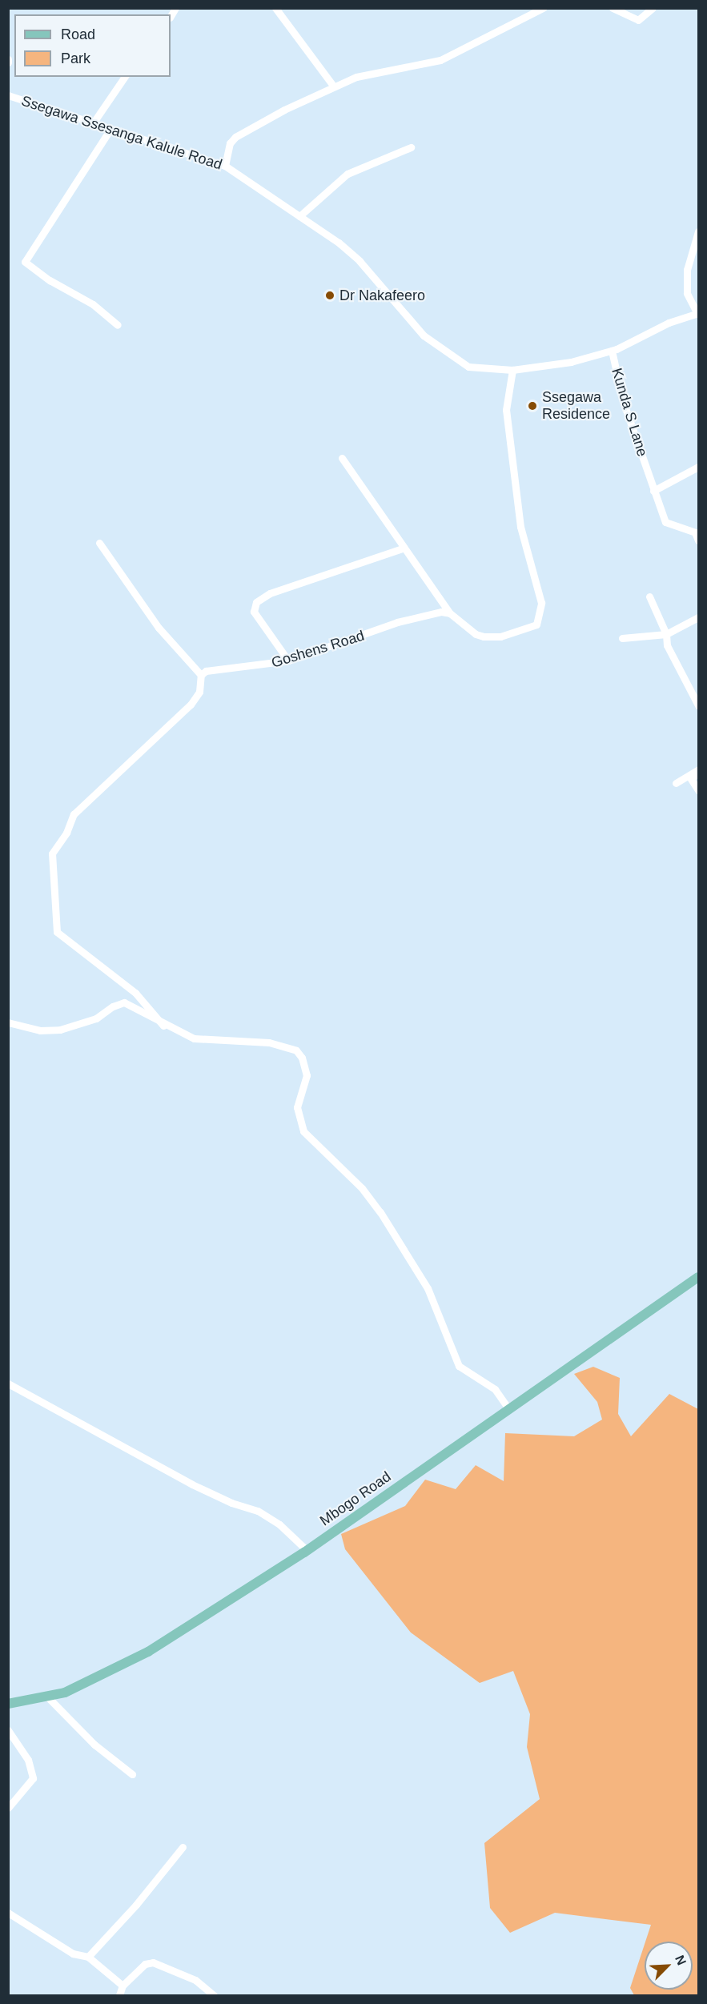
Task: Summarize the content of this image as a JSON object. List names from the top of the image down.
{
  "streets": {
    "main road": ["Mbogo Road"],
    "street": ["Ssegawa Ssesanga Kalule Road", "Kunda S Lane", "Goshens Road"]
  },
  "crossings": [
    ["Ssegawa Ssesanga Kalule Road", "Kunda S Lane"]
  ],
  "places": ["Dr Nakafeero", "Ssegawa Residence"],
  "legend": ["Road", "Park"],
  "north": "top right"
}
